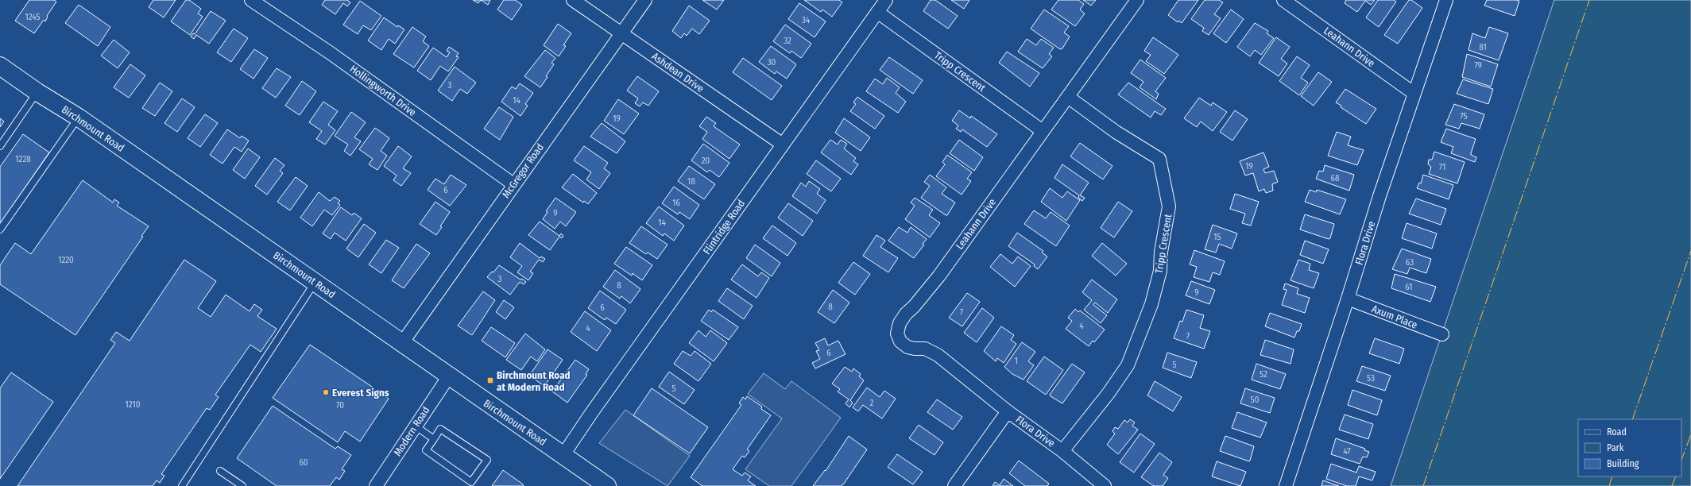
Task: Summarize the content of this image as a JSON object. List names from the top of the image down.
{
  "streets": {
    "main road": ["Birchmount Road"],
    "street": [
      "Leahann Drive",
      "Tripp Crescent",
      "Ashdean Drive",
      "Hollingworth Drive",
      "McGregor Road",
      "Flintridge Road",
      "Flora Drive",
      "Axum Place",
      "Modern Road"
    ]
  },
  "crossings": [
    ["Leahann Drive", "Tripp Crescent"],
    ["Leahann Drive", "Flora Drive"],
    ["Tripp Crescent", "Flintridge Road"],
    ["Tripp Crescent", "Flora Drive"],
    ["Ashdean Drive", "McGregor Road"],
    ["Ashdean Drive", "Flintridge Road"],
    ["Hollingworth Drive", "McGregor Road"],
    ["Birchmount Road", "McGregor Road"],
    ["Birchmount Road", "Flintridge Road"],
    ["Birchmount Road", "Modern Road"],
    ["Flora Drive", "Axum Place"]
  ],
  "places": {
    "transit": ["Birchmount Road at Modern Road"],
    "other": ["Everest Signs"]
  },
  "house_numbers": [
    "1245",
    "34",
    "32",
    "81",
    "30",
    "79",
    "3",
    "14",
    "75",
    "19",
    "1228",
    "20",
    "19",
    "71",
    "68",
    "18",
    "6",
    "16",
    "9",
    "14",
    "15",
    "1220",
    "63",
    "3",
    "8",
    "61",
    "9",
    "8",
    "6",
    "7",
    "4",
    "4",
    "7",
    "6",
    "1",
    "5",
    "52",
    "53",
    "5",
    "50",
    "2",
    "1210",
    "70",
    "47",
    "60"
  ],
  "legend": ["Road", "Park", "Building"]
}
